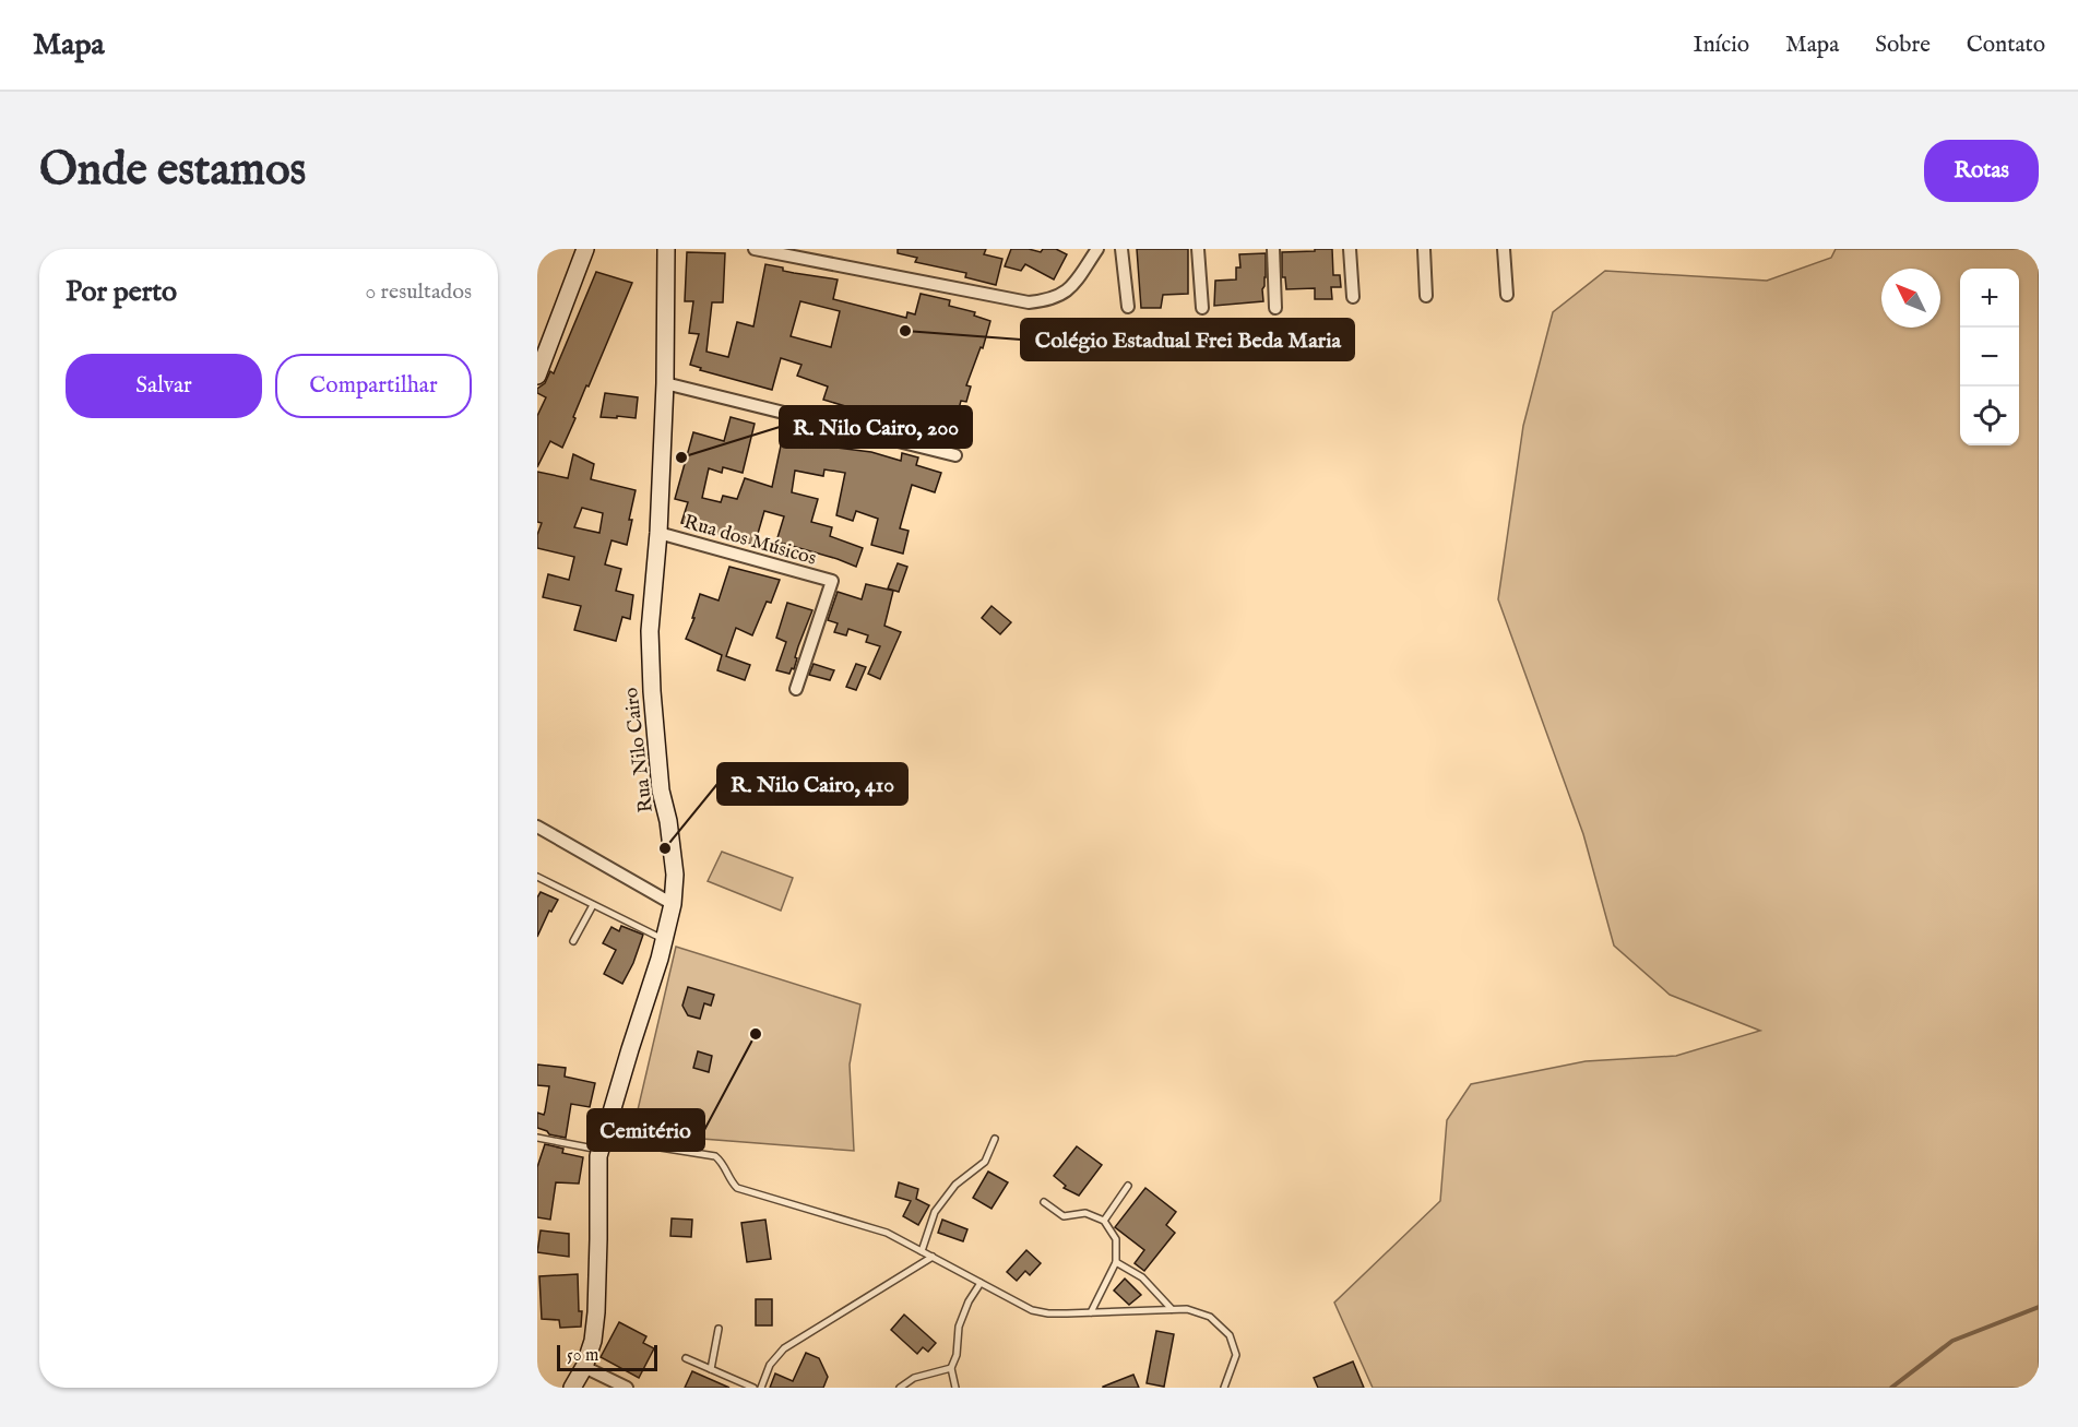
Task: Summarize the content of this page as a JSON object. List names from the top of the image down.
{
  "streets": {
    "street": ["Rua dos Músicos", "Rua Nilo Cairo"]
  },
  "crossings": [
    ["Rua dos Músicos", "Rua Nilo Cairo"]
  ],
  "places": [
    "Colégio Estadual Frei Beda Maria",
    "R. Nilo Cairo, 200",
    "R. Nilo Cairo, 410",
    "Cemitério"
  ],
  "scale_bar": "50 m",
  "north": "top left",
  "page": {
    "header": "Mapa",
    "nav": [
      "Início",
      "Mapa",
      "Sobre",
      "Contato"
    ],
    "buttons": [
      "Rotas",
      ["Salvar", "Compartilhar"]
    ],
    "title": "Onde estamos",
    "heading": ["Por perto", "0 resultados"],
    "map_buttons": ["+", "−"],
    "scale": "50 m"
  }
}
